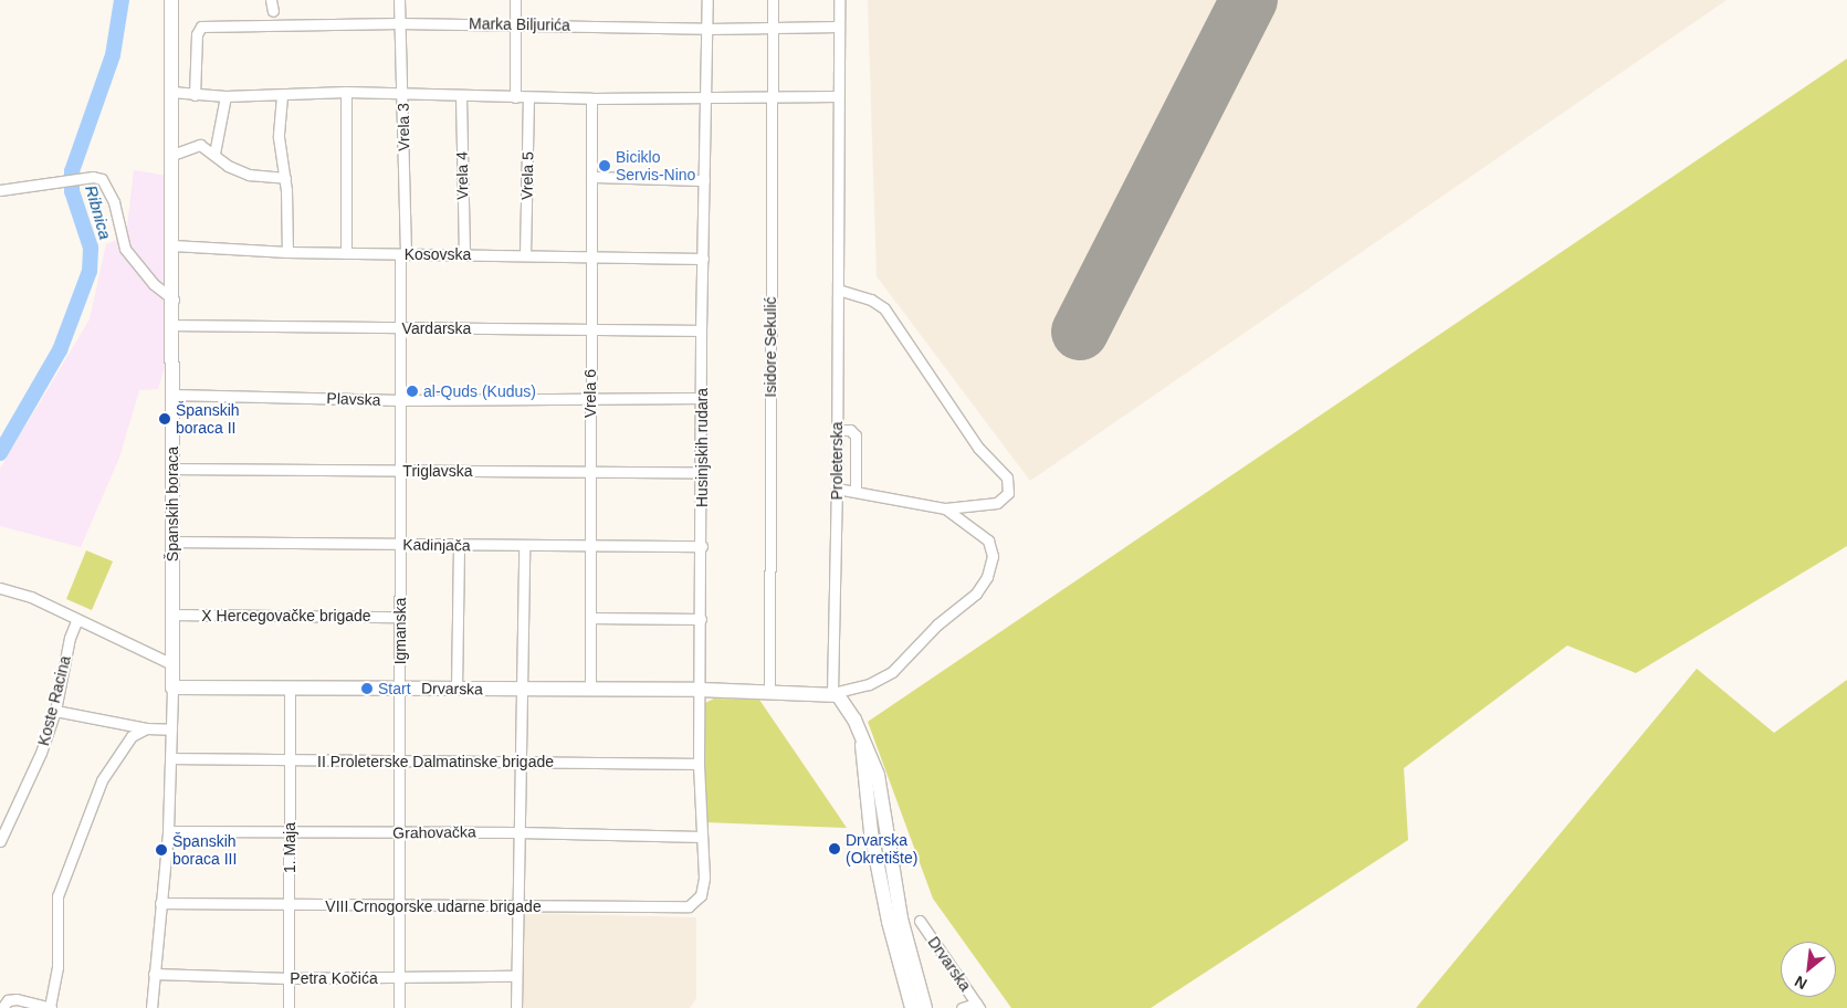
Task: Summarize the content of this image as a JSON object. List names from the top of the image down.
{
  "streets": {
    "main road": ["Španskih boraca", "Drvarska"],
    "street": [
      "Marka Biljurića",
      "Vrela 3",
      "Vrela 4",
      "Vrela 5",
      "Kosovska",
      "Vardarska",
      "Isidore Sekulić",
      "Vrela 6",
      "Plavska",
      "Husinjskih rudara",
      "Proleterska",
      "Triglavska",
      "Kadinjača",
      "X Hercegovačke brigade",
      "Igmanska",
      "Koste Racina",
      "II Proleterske Dalmatinske brigade",
      "Grahovačka",
      "1. Maja",
      "VIII Crnogorske udarne brigade",
      "Petra Kočića"
    ]
  },
  "crossings": [
    ["Marka Biljurića", "Vrela 3"],
    ["Marka Biljurića", "Isidore Sekulić"],
    ["Marka Biljurića", "Husinjskih rudara"],
    ["Marka Biljurića", "Proleterska"],
    ["Vrela 3", "Kosovska"],
    ["Vrela 3", "Igmanska"],
    ["Vrela 4", "Kosovska"],
    ["Vrela 5", "Kosovska"],
    ["Kosovska", "Vrela 6"],
    ["Kosovska", "Husinjskih rudara"],
    ["Kosovska", "Španskih boraca"],
    ["Kosovska", "Igmanska"],
    ["Vardarska", "Vrela 6"],
    ["Vardarska", "Husinjskih rudara"],
    ["Vardarska", "Španskih boraca"],
    ["Vardarska", "Igmanska"],
    ["Vrela 6", "Plavska"],
    ["Vrela 6", "Triglavska"],
    ["Vrela 6", "Kadinjača"],
    ["Vrela 6", "Drvarska"],
    ["Plavska", "Husinjskih rudara"],
    ["Plavska", "Španskih boraca"],
    ["Plavska", "Igmanska"],
    ["Husinjskih rudara", "Triglavska"],
    ["Husinjskih rudara", "Kadinjača"],
    ["Husinjskih rudara", "Drvarska"],
    ["Husinjskih rudara", "II Proleterske Dalmatinske brigade"],
    ["Husinjskih rudara", "Grahovačka"],
    ["Husinjskih rudara", "VIII Crnogorske udarne brigade"],
    ["Triglavska", "Španskih boraca"],
    ["Triglavska", "Igmanska"],
    ["Španskih boraca", "Kadinjača"],
    ["Španskih boraca", "X Hercegovačke brigade"],
    ["Španskih boraca", "Drvarska"],
    ["Španskih boraca", "II Proleterske Dalmatinske brigade"],
    ["Španskih boraca", "Grahovačka"],
    ["Španskih boraca", "VIII Crnogorske udarne brigade"],
    ["Španskih boraca", "Petra Kočića"],
    ["Kadinjača", "Igmanska"],
    ["X Hercegovačke brigade", "Igmanska"],
    ["Igmanska", "Drvarska"],
    ["Igmanska", "II Proleterske Dalmatinske brigade"],
    ["Igmanska", "Grahovačka"],
    ["Igmanska", "VIII Crnogorske udarne brigade"],
    ["Igmanska", "Petra Kočića"],
    ["Drvarska", "1. Maja"],
    ["II Proleterske Dalmatinske brigade", "1. Maja"],
    ["Grahovačka", "1. Maja"],
    ["1. Maja", "VIII Crnogorske udarne brigade"],
    ["1. Maja", "Petra Kočića"]
  ],
  "water": ["Ribnica"],
  "places": [
    "Biciklo Servis-Nino",
    "al-Quds (Kudus)",
    "Španskih boraca II",
    "Start",
    "Drvarska (Okretište)",
    "Španskih boraca III"
  ],
  "north": "bottom left"
}
